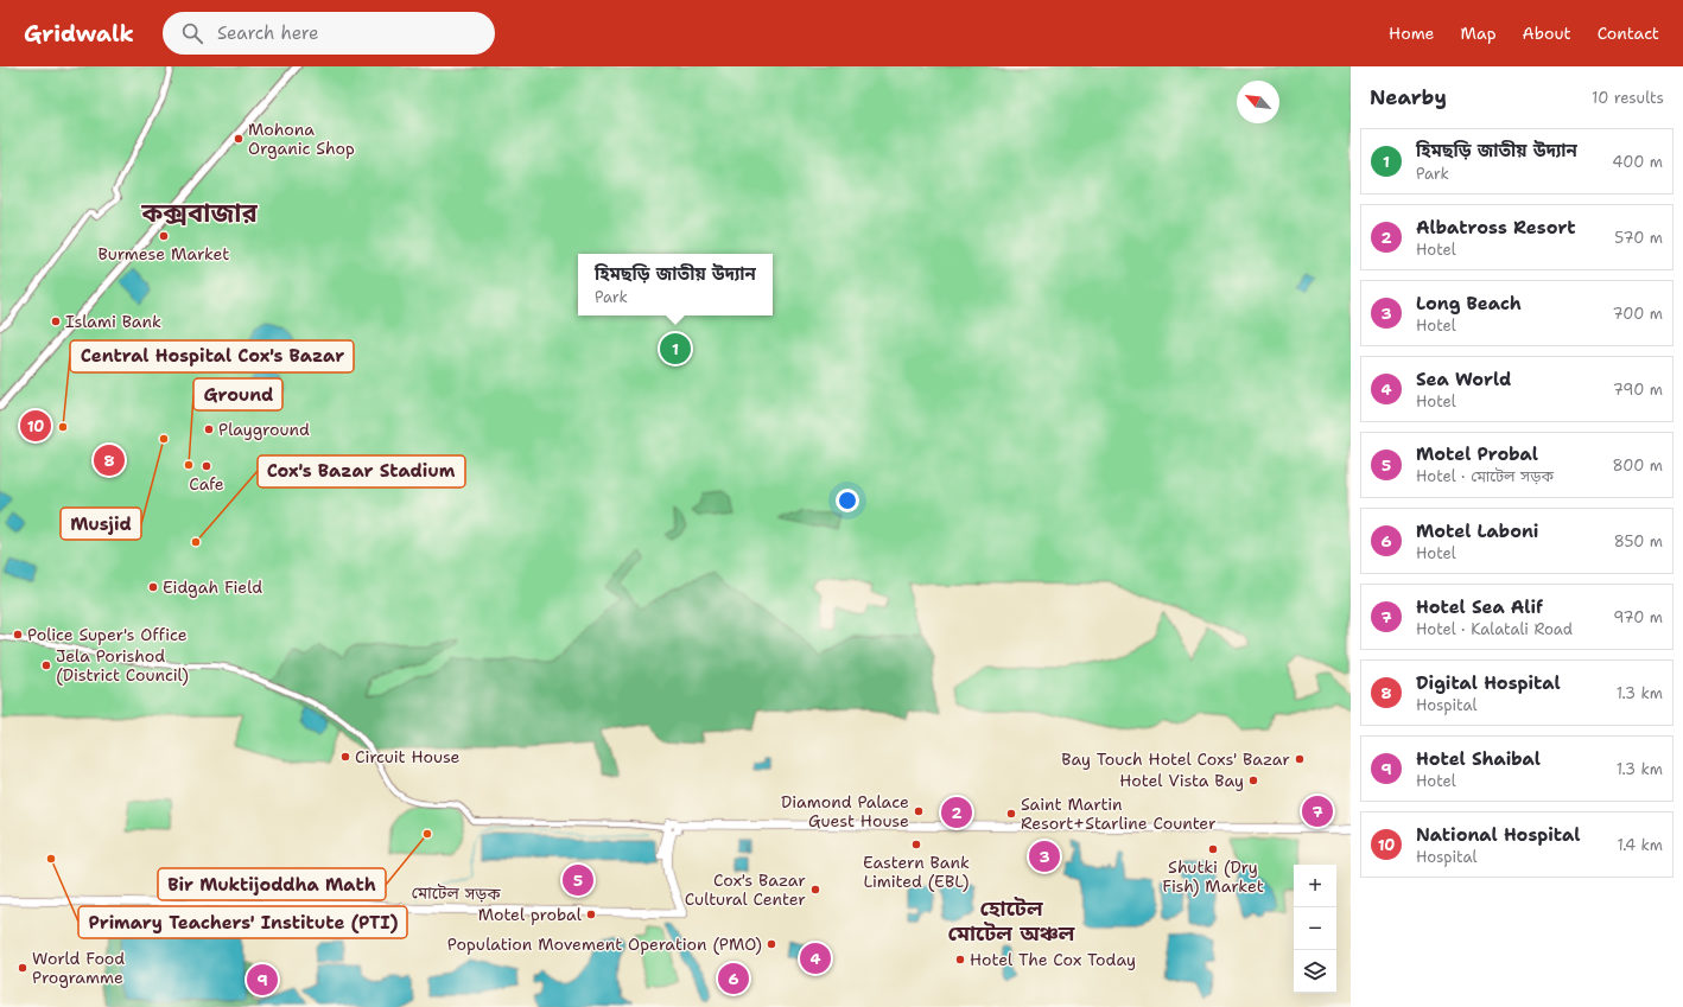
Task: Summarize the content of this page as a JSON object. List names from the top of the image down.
{
  "streets": {
    "highway": ["মোটেল সড়ক"]
  },
  "districts": ["কক্সবাজার", "হোটেল মোটেল অঞ্চল"],
  "places": [
    "Mohona Organic Shop",
    "Burmese Market",
    "Islami Bank",
    "Central Hospital Cox's Bazar",
    "Playground",
    "Musjid",
    "Ground",
    "Cafe",
    "Cox's Bazar Stadium",
    "Eidgah Field",
    "Police Super's Office",
    "Jela Porishod (District Council)",
    "Circuit House",
    "Bay Touch Hotel Coxs' Bazar",
    "Hotel Vista Bay",
    "Diamond Palace Guest House",
    "Saint Martin Resort+Starline Counter",
    "Bir Muktijoddha Math",
    "Eastern Bank Limited (EBL)",
    "Shutki (Dry Fish) Market",
    "Primary Teachers' Institute (PTI)",
    "Cox's Bazar Cultural Center",
    "Motel probal",
    "Population Movement Operation (PMO)",
    "Hotel The Cox Today",
    "World Food Programme"
  ],
  "north": "top left",
  "page": {
    "header": "Gridwalk",
    "search": "Search here",
    "nav": [
      "Home",
      "Map",
      "About",
      "Contact"
    ],
    "heading": ["Nearby", "10 results"],
    "list": [
      {
        "mark": "1",
        "name": "হিমছড়ি জাতীয় উদ্যান",
        "note": "Park",
        "value": "400 m"
      },
      {
        "mark": "2",
        "name": "Albatross Resort",
        "note": "Hotel",
        "value": "570 m"
      },
      {
        "mark": "3",
        "name": "Long Beach",
        "note": "Hotel",
        "value": "700 m"
      },
      {
        "mark": "4",
        "name": "Sea World",
        "note": "Hotel",
        "value": "790 m"
      },
      {
        "mark": "5",
        "name": "Motel Probal",
        "note": "Hotel · মোটেল সড়ক",
        "value": "800 m"
      },
      {
        "mark": "6",
        "name": "Motel Laboni",
        "note": "Hotel",
        "value": "850 m"
      },
      {
        "mark": "7",
        "name": "Hotel Sea Alif",
        "note": "Hotel · Kalatali Road",
        "value": "970 m"
      },
      {
        "mark": "8",
        "name": "Digital Hospital",
        "note": "Hospital",
        "value": "1.3 km"
      },
      {
        "mark": "9",
        "name": "Hotel Shaibal",
        "note": "Hotel",
        "value": "1.3 km"
      },
      {
        "mark": "10",
        "name": "National Hospital",
        "note": "Hospital",
        "value": "1.4 km"
      }
    ],
    "popup": ["হিমছড়ি জাতীয় উদ্যান", "Park"],
    "pins": [
      "1",
      "10",
      "8",
      "7",
      "2",
      "3",
      "5",
      "4",
      "6",
      "9"
    ],
    "map_buttons": ["+", "−"]
  }
}
